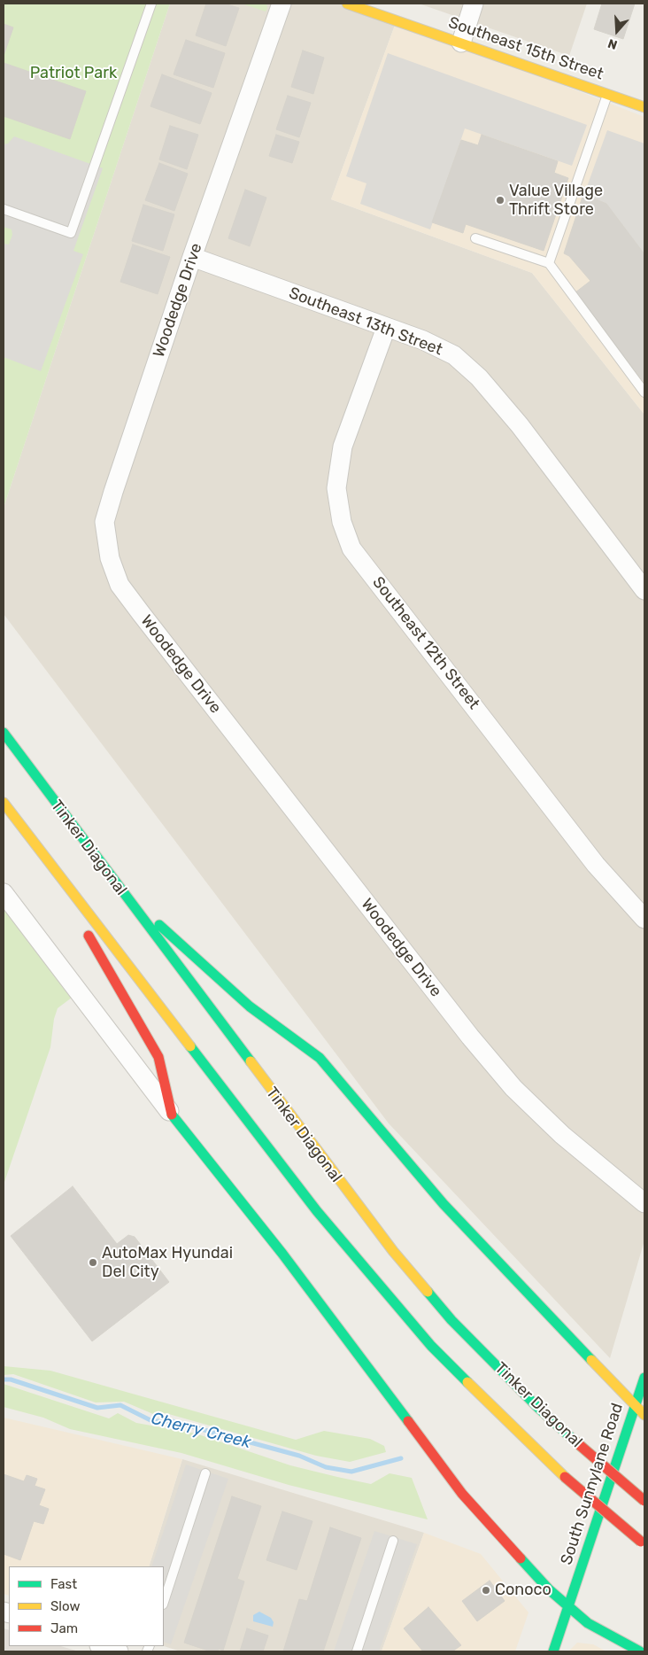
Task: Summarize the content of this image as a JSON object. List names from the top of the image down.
{
  "streets": {
    "main road": ["Southeast 15th Street", "Tinker Diagonal", "South Sunnylane Road"],
    "street": ["Woodedge Drive", "Southeast 13th Street", "Southeast 12th Street"]
  },
  "crossings": [
    ["Woodedge Drive", "Southeast 13th Street"],
    ["Southeast 13th Street", "Southeast 12th Street"]
  ],
  "water": ["Cherry Creek"],
  "parks": ["Patriot Park"],
  "places": ["Value Village Thrift Store", "AutoMax Hyundai Del City", "Conoco"],
  "legend": ["Fast", "Slow", "Jam"],
  "north": "bottom"
}
